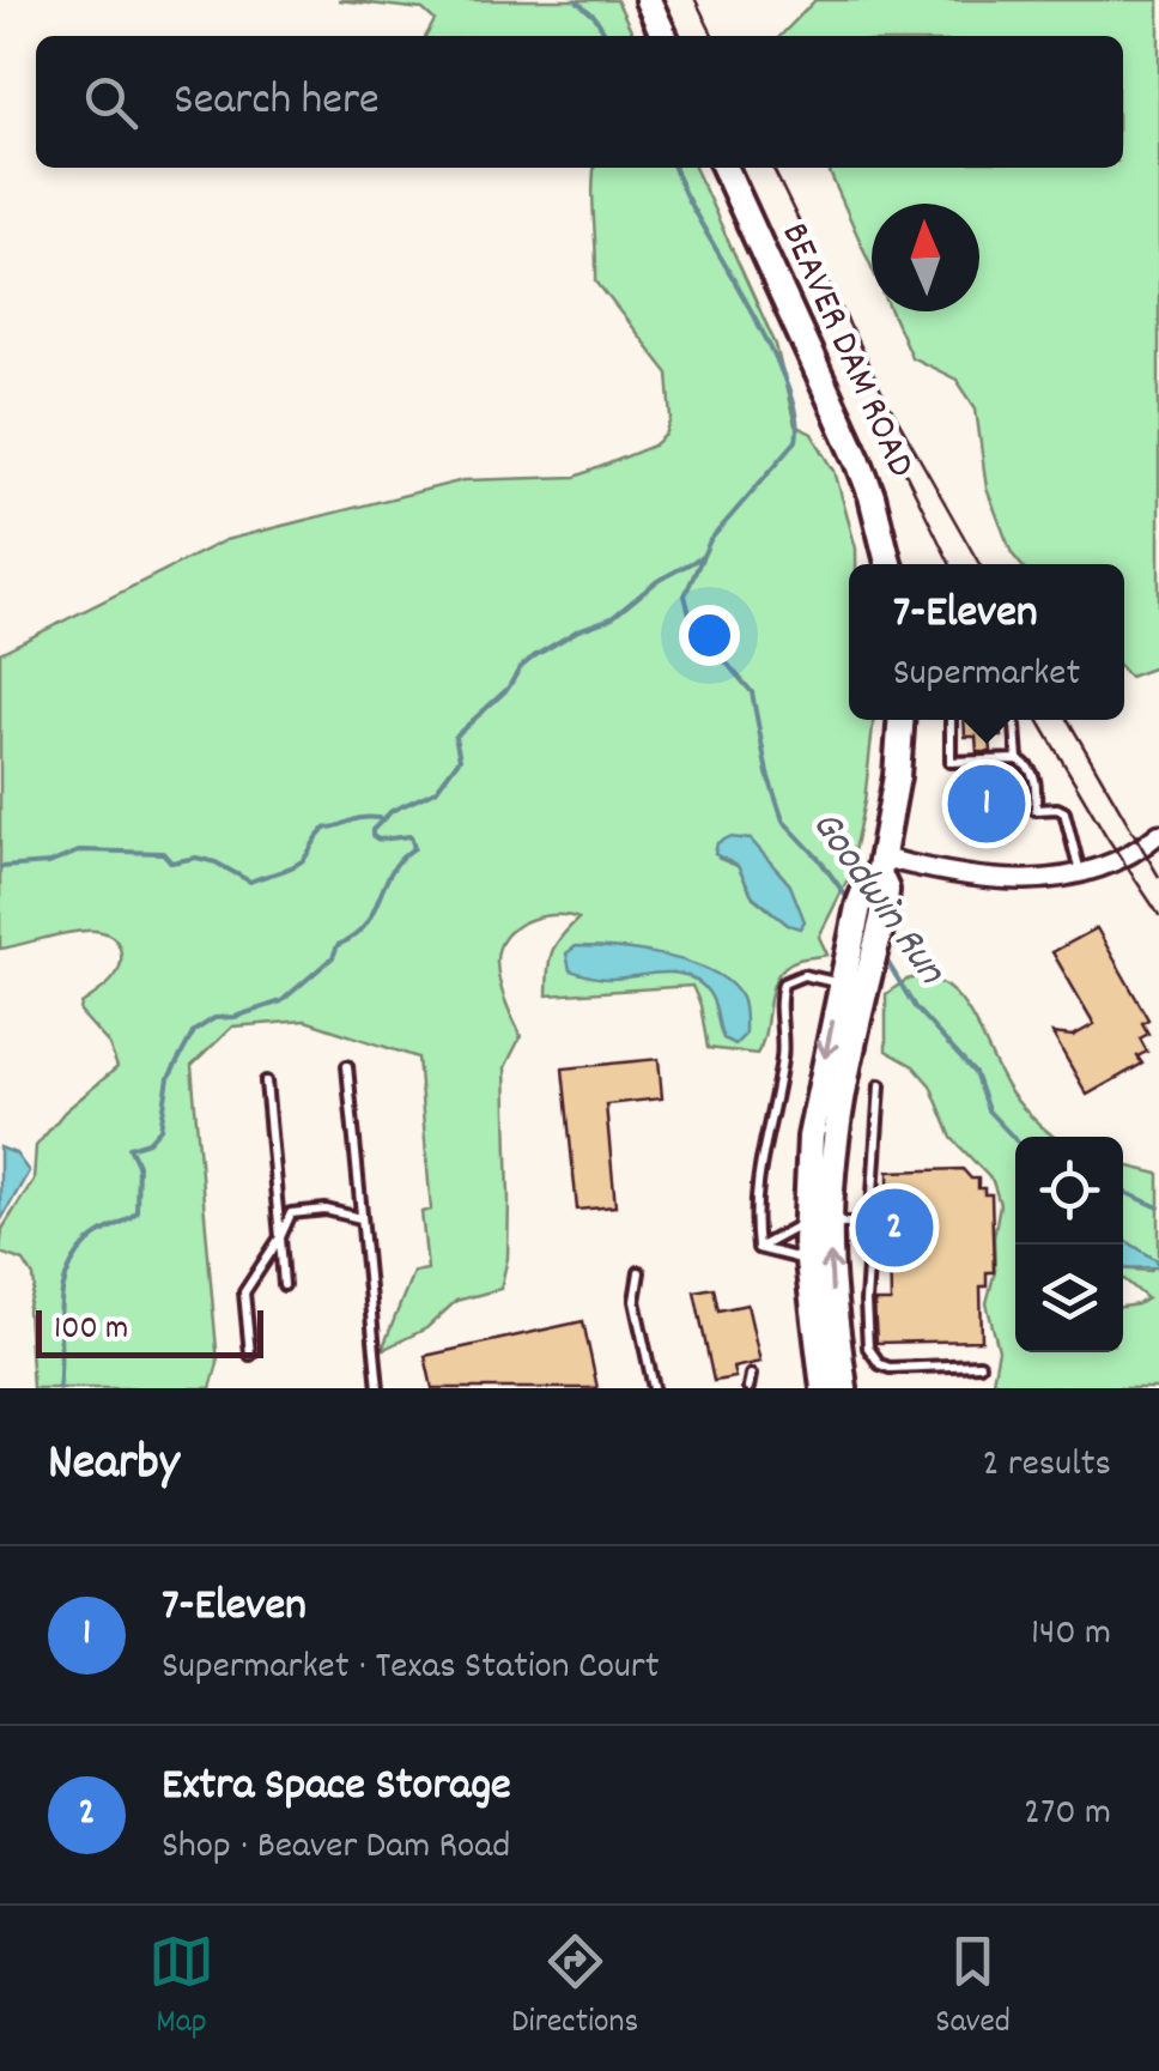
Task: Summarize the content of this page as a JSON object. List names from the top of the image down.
{
  "streets": {
    "main road": ["BEAVER DAM ROAD"]
  },
  "water": ["Goodwin Run"],
  "scale_bar": "100 m",
  "north": "top",
  "page": {
    "search": "Search here",
    "popup": ["7-Eleven", "Supermarket"],
    "pins": ["1", "2"],
    "scale": "100 m",
    "heading": ["Nearby", "2 results"],
    "list": [
      {
        "mark": "1",
        "name": "7-Eleven",
        "note": "Supermarket · Texas Station Court",
        "value": "140 m"
      },
      {
        "mark": "2",
        "name": "Extra Space Storage",
        "note": "Shop · Beaver Dam Road",
        "value": "270 m"
      }
    ],
    "nav": ["Map", "Directions", "Saved"]
  }
}
